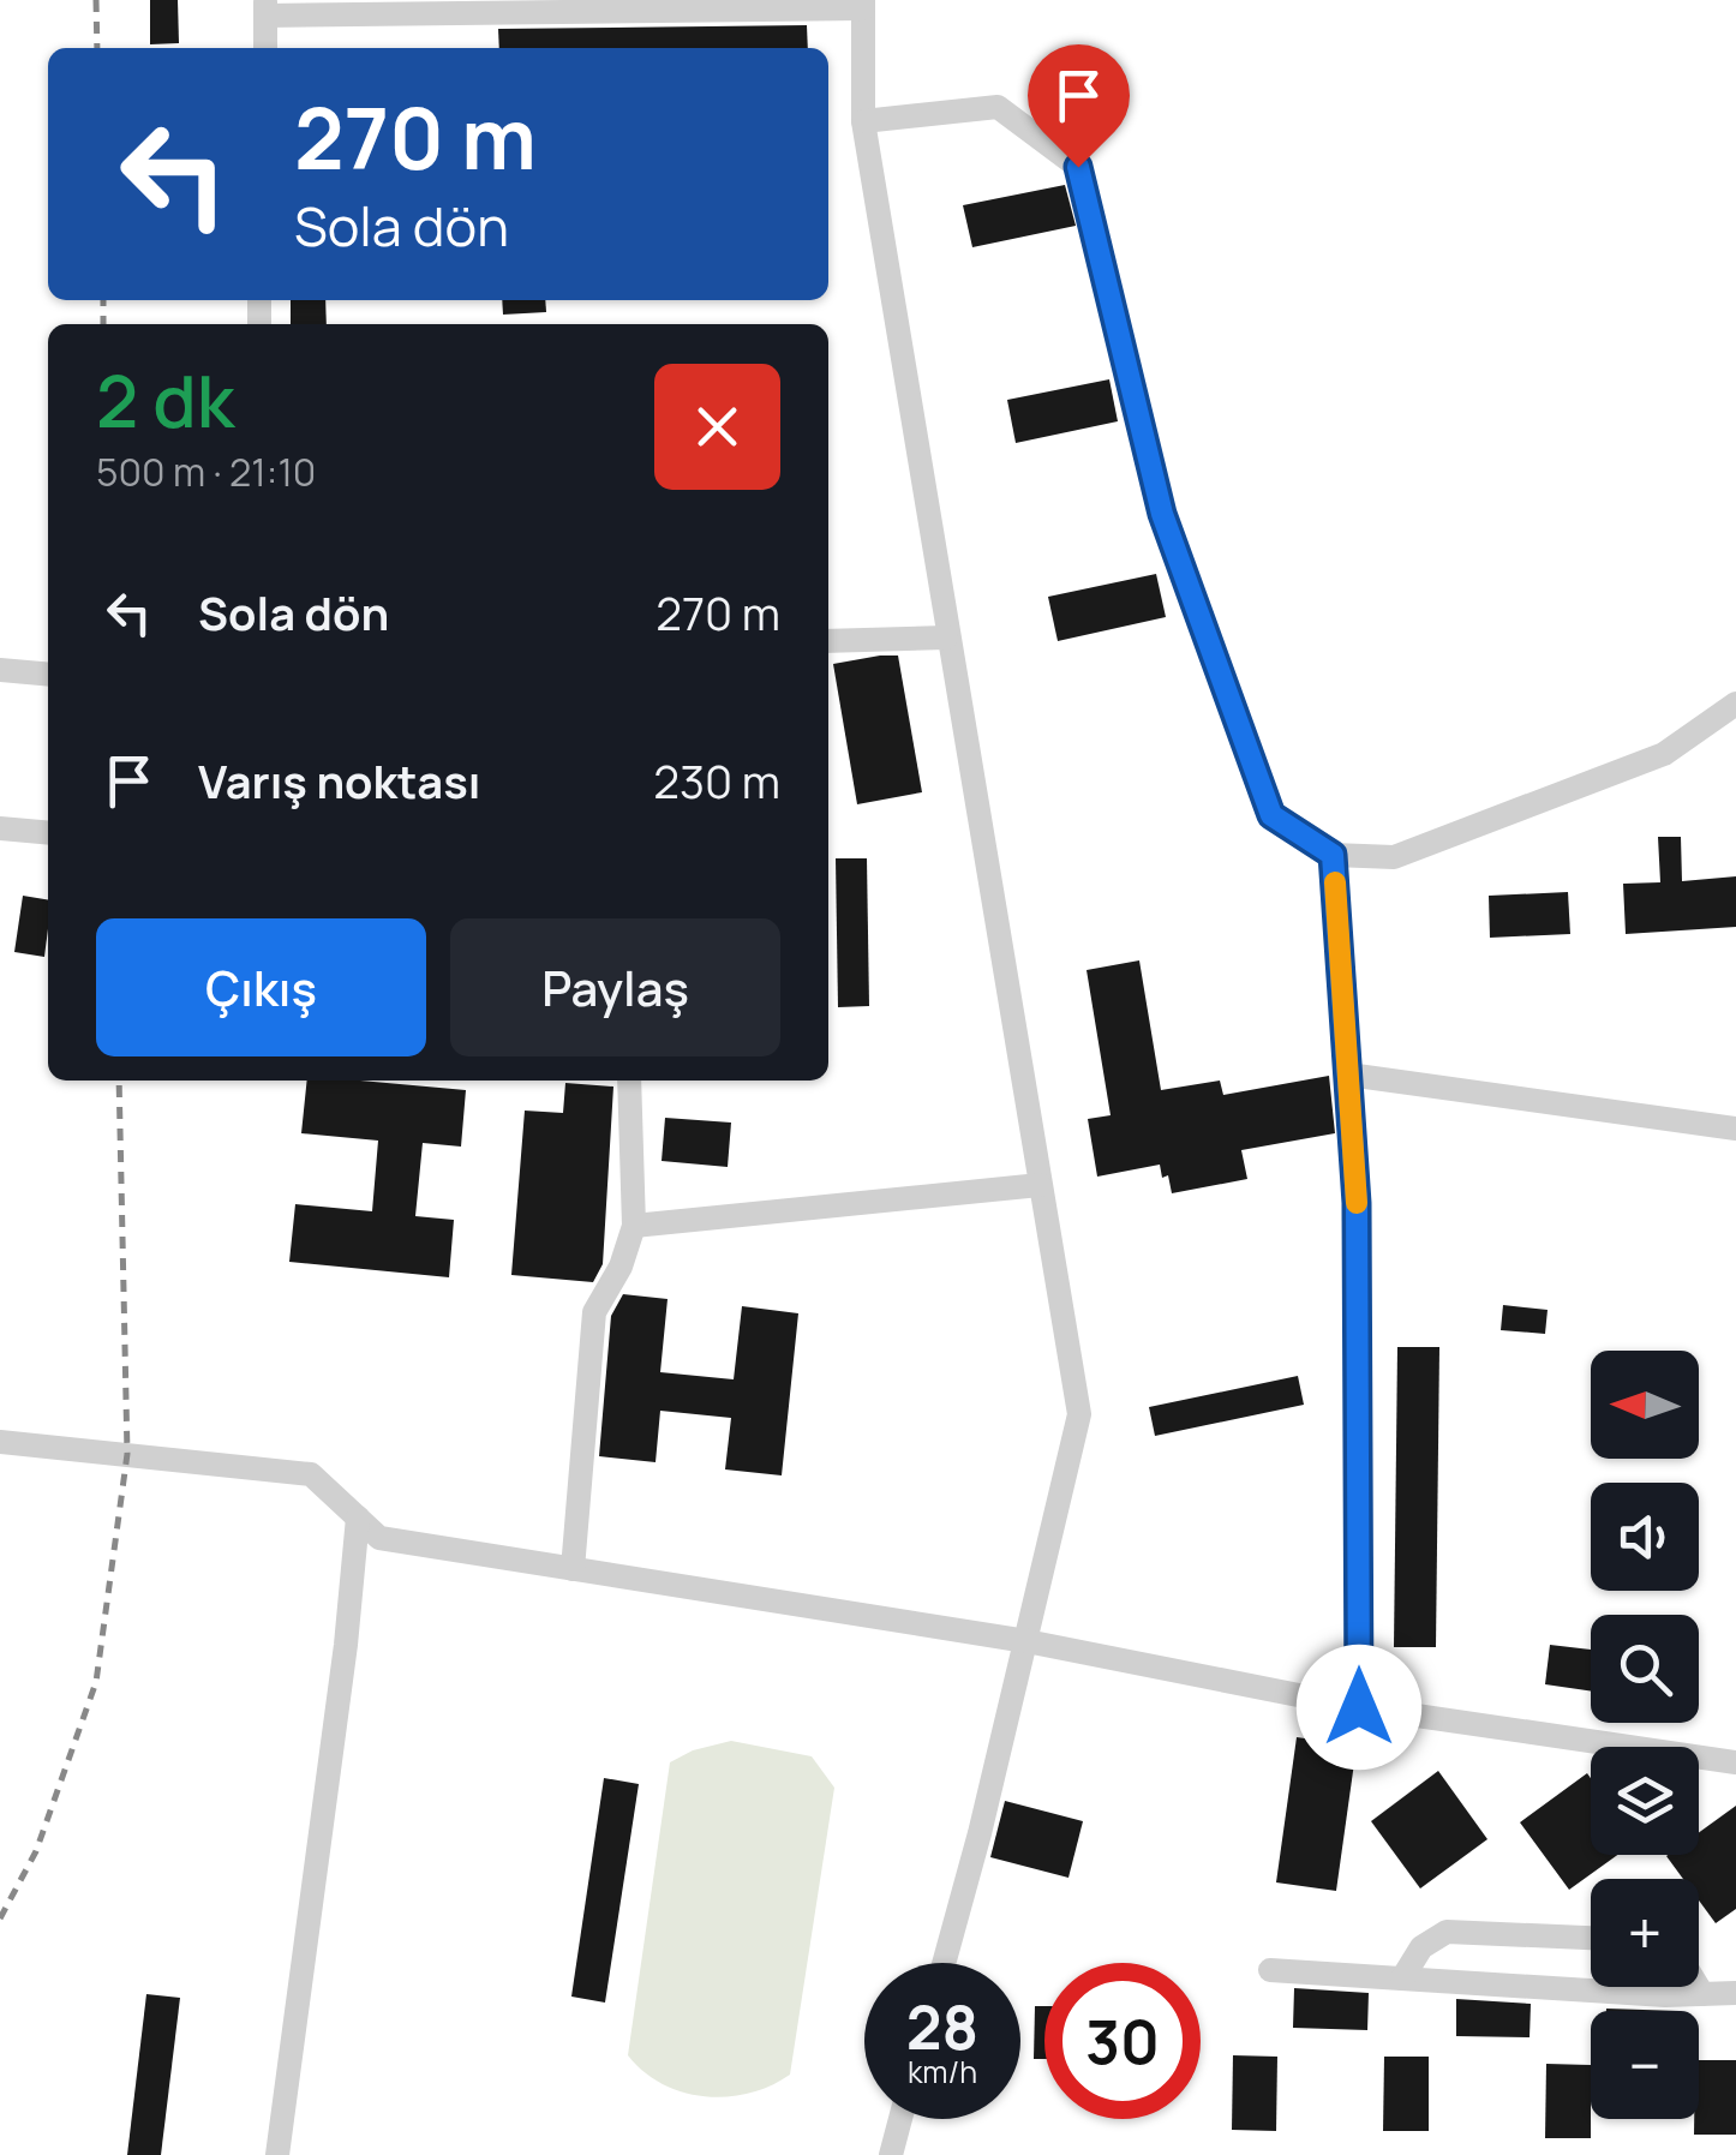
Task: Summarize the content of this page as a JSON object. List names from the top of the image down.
{
  "north": "left",
  "page": {
    "turn": ["270 m", "Sola dön"],
    "heading": ["2 dk", "500 m · 21:10"],
    "list": [
      {
        "name": "Sola dön",
        "value": "270 m"
      },
      {
        "name": "Varış noktası",
        "value": "230 m"
      }
    ],
    "buttons": ["Çıkış", "Paylaş"],
    "map_buttons": ["+", "−"],
    "speed": "28 km/h",
    "limit": "30"
  }
}
